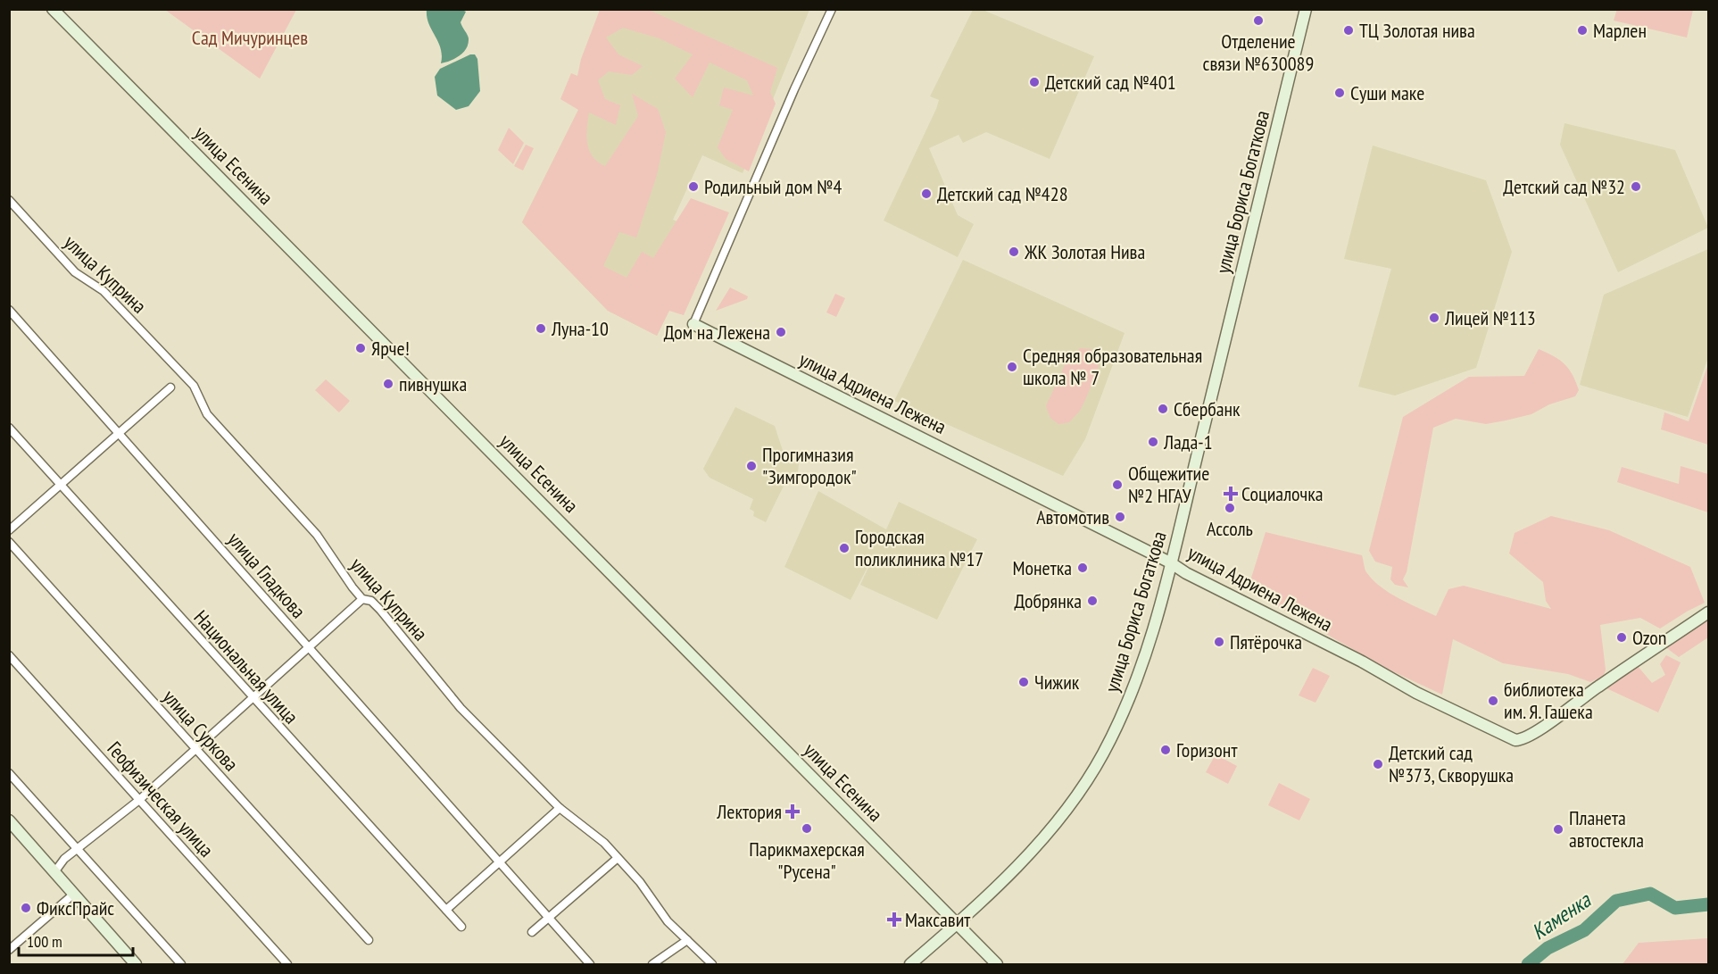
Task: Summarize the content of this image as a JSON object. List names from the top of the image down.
{
  "streets": {
    "street": [
      "улица Есенина",
      "улица Бориса Богаткова",
      "улица Куприна",
      "улица Адриена Лежена",
      "улица Гладкова",
      "Национальная улица",
      "улица Суркова",
      "Геофизическая улица"
    ]
  },
  "crossings": [
    ["улица Есенина", "улица Бориса Богаткова"],
    ["улица Бориса Богаткова", "улица Адриена Лежена"]
  ],
  "water": ["Каменка"],
  "parks": ["Сад Мичуринцев"],
  "places": {
    "other": [
      "Отделение связи №630089",
      "ТЦ Золотая нива",
      "Марлен",
      "Детский сад №401",
      "Суши маке",
      "Родильный дом №4",
      "Детский сад №32",
      "Детский сад №428",
      "ЖК Золотая Нива",
      "Лицей №113",
      "Луна-10",
      "Дом на Лежена",
      "Ярче!",
      "Средняя образовательная школа № 7",
      "пивнушка",
      "Сбербанк",
      "Лада-1",
      "Прогимназия \"Зимгородок\"",
      "Общежитие №2 НГАУ",
      "Ассоль",
      "Автомотив",
      "Городская поликлиника №17",
      "Монетка",
      "Добрянка",
      "Ozon",
      "Пятёрочка",
      "Чижик",
      "библиотека им. Я. Гашека",
      "Горизонт",
      "Детский сад №373, Скворушка",
      "Парикмахерская \"Русена\"",
      "Планета автостекла",
      "ФиксПрайс"
    ],
    "health": ["Социалочка", "Лектория", "Максавит"]
  },
  "scale_bar": "100 m"
}
